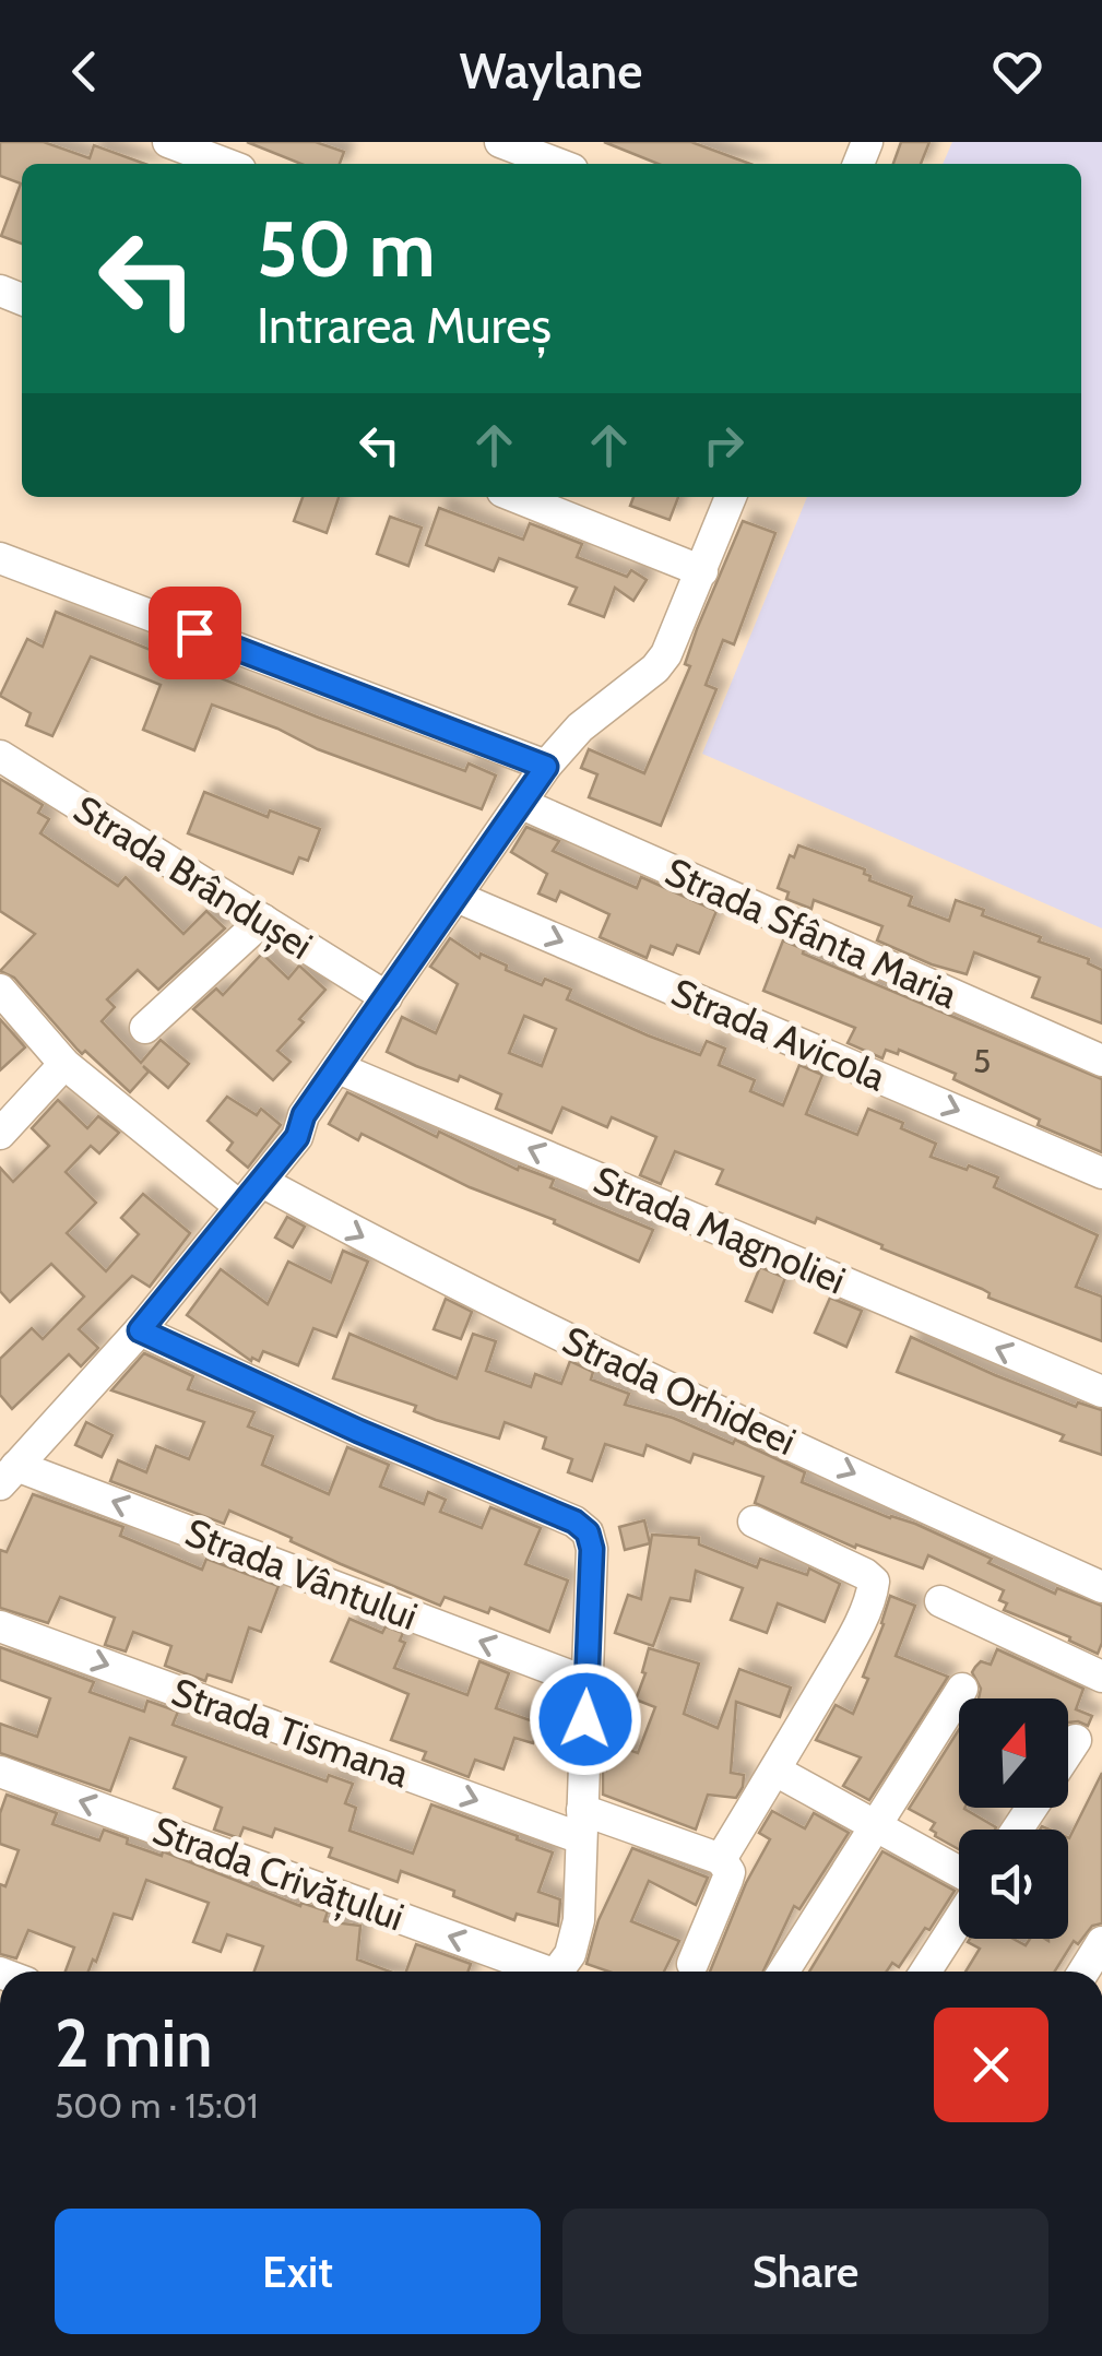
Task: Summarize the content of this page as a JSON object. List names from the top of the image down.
{
  "streets": {
    "street": [
      "Strada Brândușei",
      "Strada Sfânta Maria",
      "Strada Avicola",
      "Strada Magnoliei",
      "Strada Orhideei",
      "Strada Vântului",
      "Strada Tismana",
      "Strada Crivățului"
    ]
  },
  "one_way": [
    "Strada Avicola",
    "Strada Magnoliei",
    "Strada Orhideei",
    "Strada Vântului",
    "Strada Tismana",
    "Strada Crivățului"
  ],
  "house_numbers": ["5"],
  "north": "top",
  "page": {
    "header": "Waylane",
    "turn": ["50 m", "Intrarea Mureș"],
    "heading": ["2 min", "500 m · 15:01"],
    "buttons": ["Exit", "Share"]
  }
}
